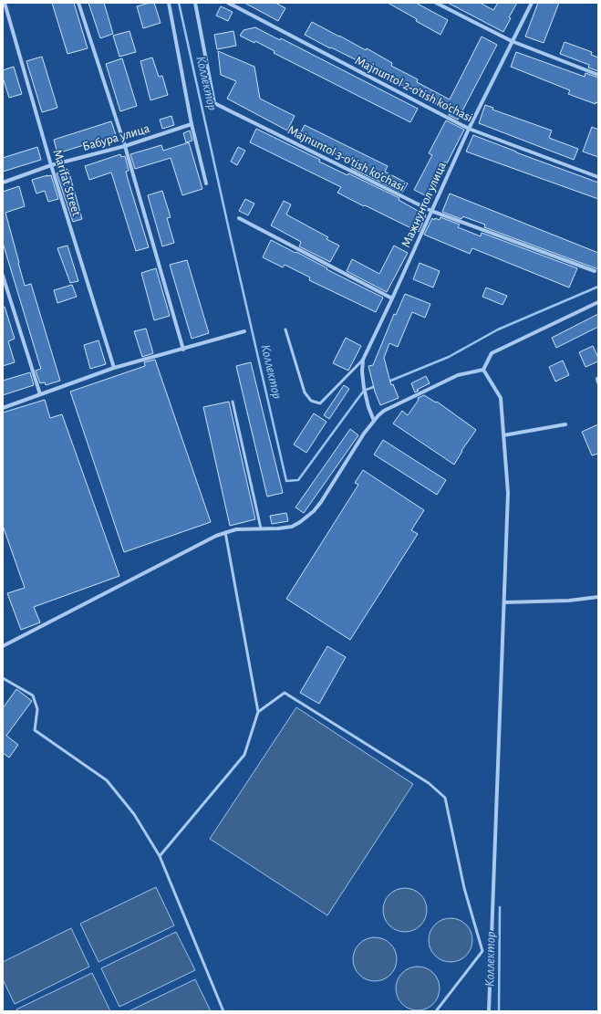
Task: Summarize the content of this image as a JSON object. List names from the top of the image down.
{
  "streets": {
    "street": [
      "Majnuntol 2-o'tish ko'chasi",
      "Бабура улица",
      "Majnuntol 3-o'tish ko'chasi",
      "Marifat Street",
      "Мажнунтол улица"
    ]
  },
  "crossings": [
    ["Majnuntol 2-o'tish ko'chasi", "Мажнунтол улица"],
    ["Бабура улица", "Marifat Street"],
    ["Majnuntol 3-o'tish ko'chasi", "Мажнунтол улица"]
  ],
  "water": ["Коллектор"]
}
